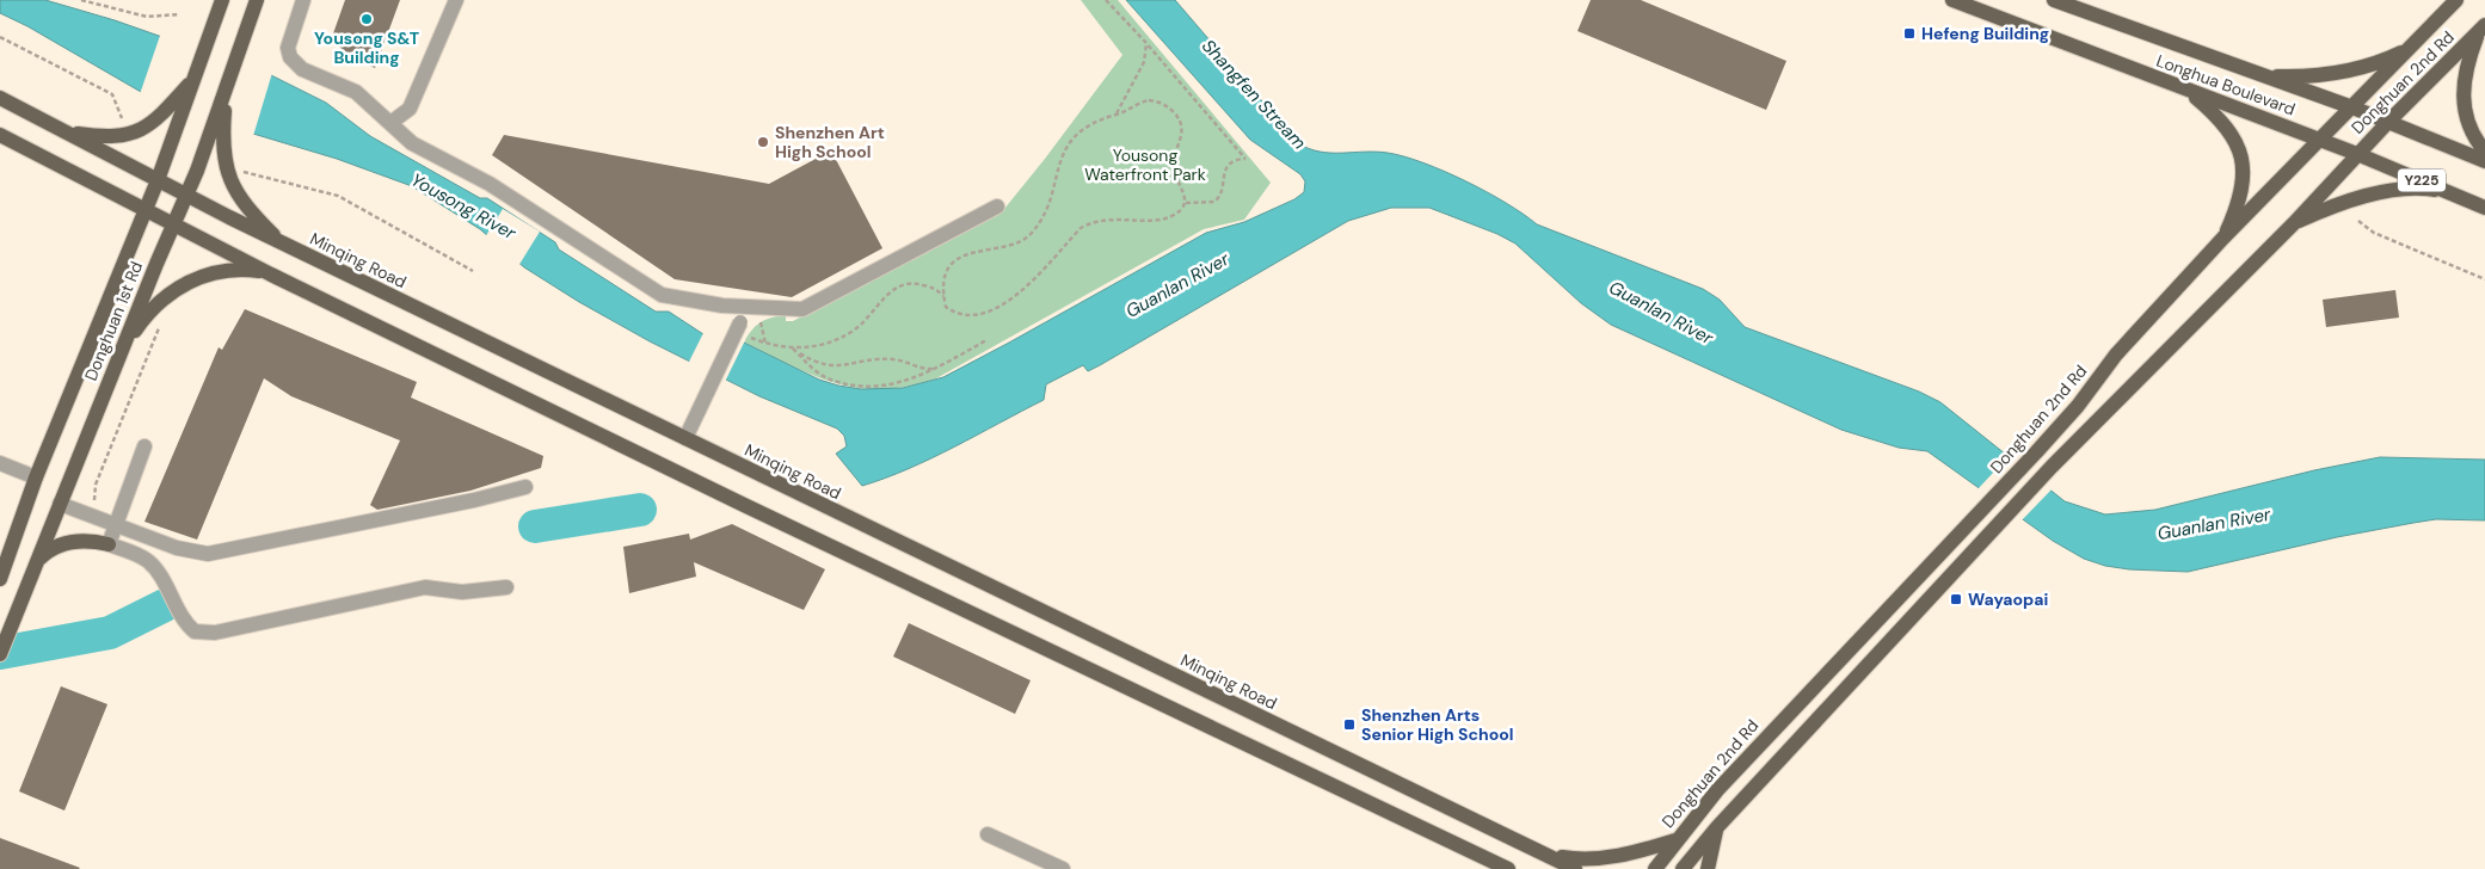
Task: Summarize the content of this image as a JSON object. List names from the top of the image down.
{
  "streets": {
    "main road": [
      "Donghuan 2nd Rd",
      "Longhua Boulevard",
      "Y225",
      "Minqing Road",
      "Donghuan 1st Rd"
    ]
  },
  "crossings": [
    ["Donghuan 2nd Rd", "Longhua Boulevard"],
    ["Minqing Road", "Donghuan 1st Rd"]
  ],
  "water": ["Shangfen Stream", "Yousong River", "Guanlan River"],
  "parks": ["Yousong Waterfront Park"],
  "places": {
    "other": ["Yousong S&T Building", "Shenzhen Art High School"],
    "transit": ["Hefeng Building", "Wayaopai", "Shenzhen Arts Senior High School"]
  }
}
